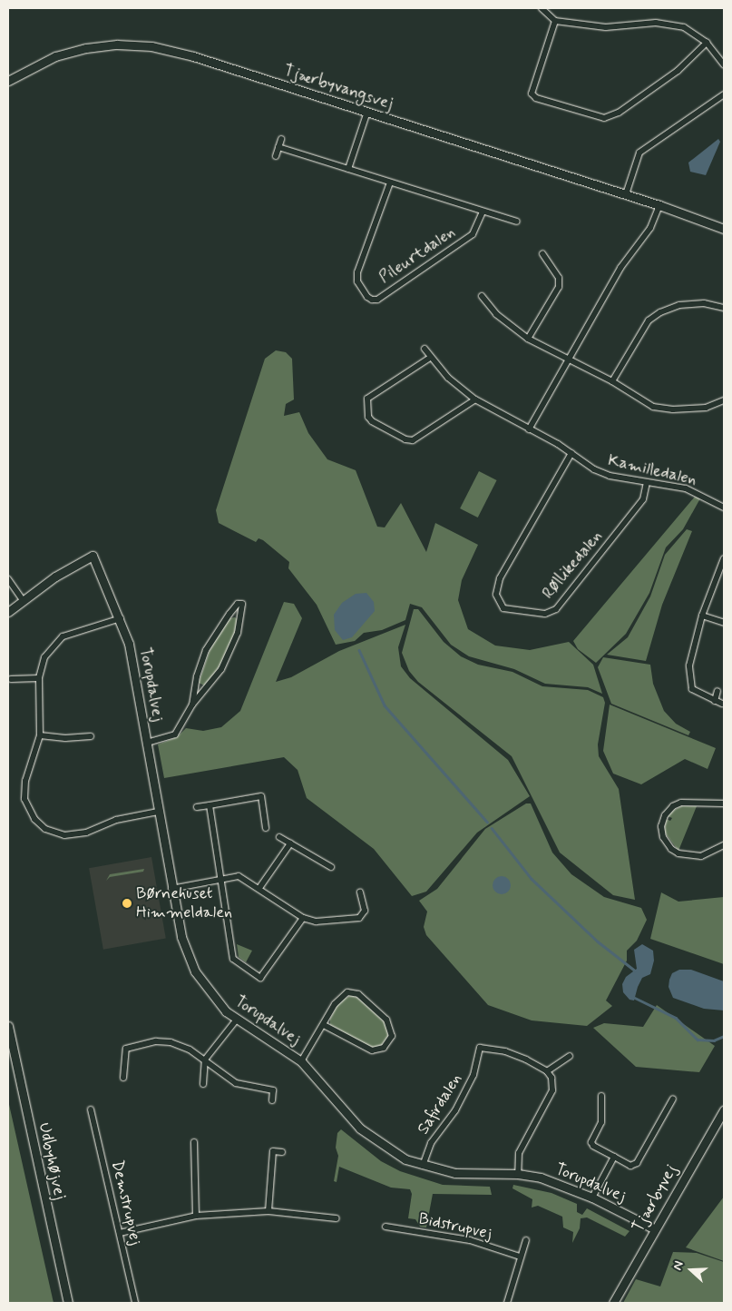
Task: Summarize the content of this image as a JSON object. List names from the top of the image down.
{
  "streets": {
    "street": [
      "Tjærbyvangsvej",
      "Pileurtdalen",
      "Kamilledalen",
      "Røllikedalen",
      "Torupdalvej",
      "Safirdalen",
      "Udbyhøjvej",
      "Tjærbyvej",
      "Demstrupvej",
      "Bidstrupvej"
    ]
  },
  "crossings": [
    ["Kamilledalen", "Røllikedalen"],
    ["Torupdalvej", "Safirdalen"],
    ["Torupdalvej", "Tjærbyvej"]
  ],
  "places": ["Børnehuset Himmeldalen"],
  "north": "left"
}
